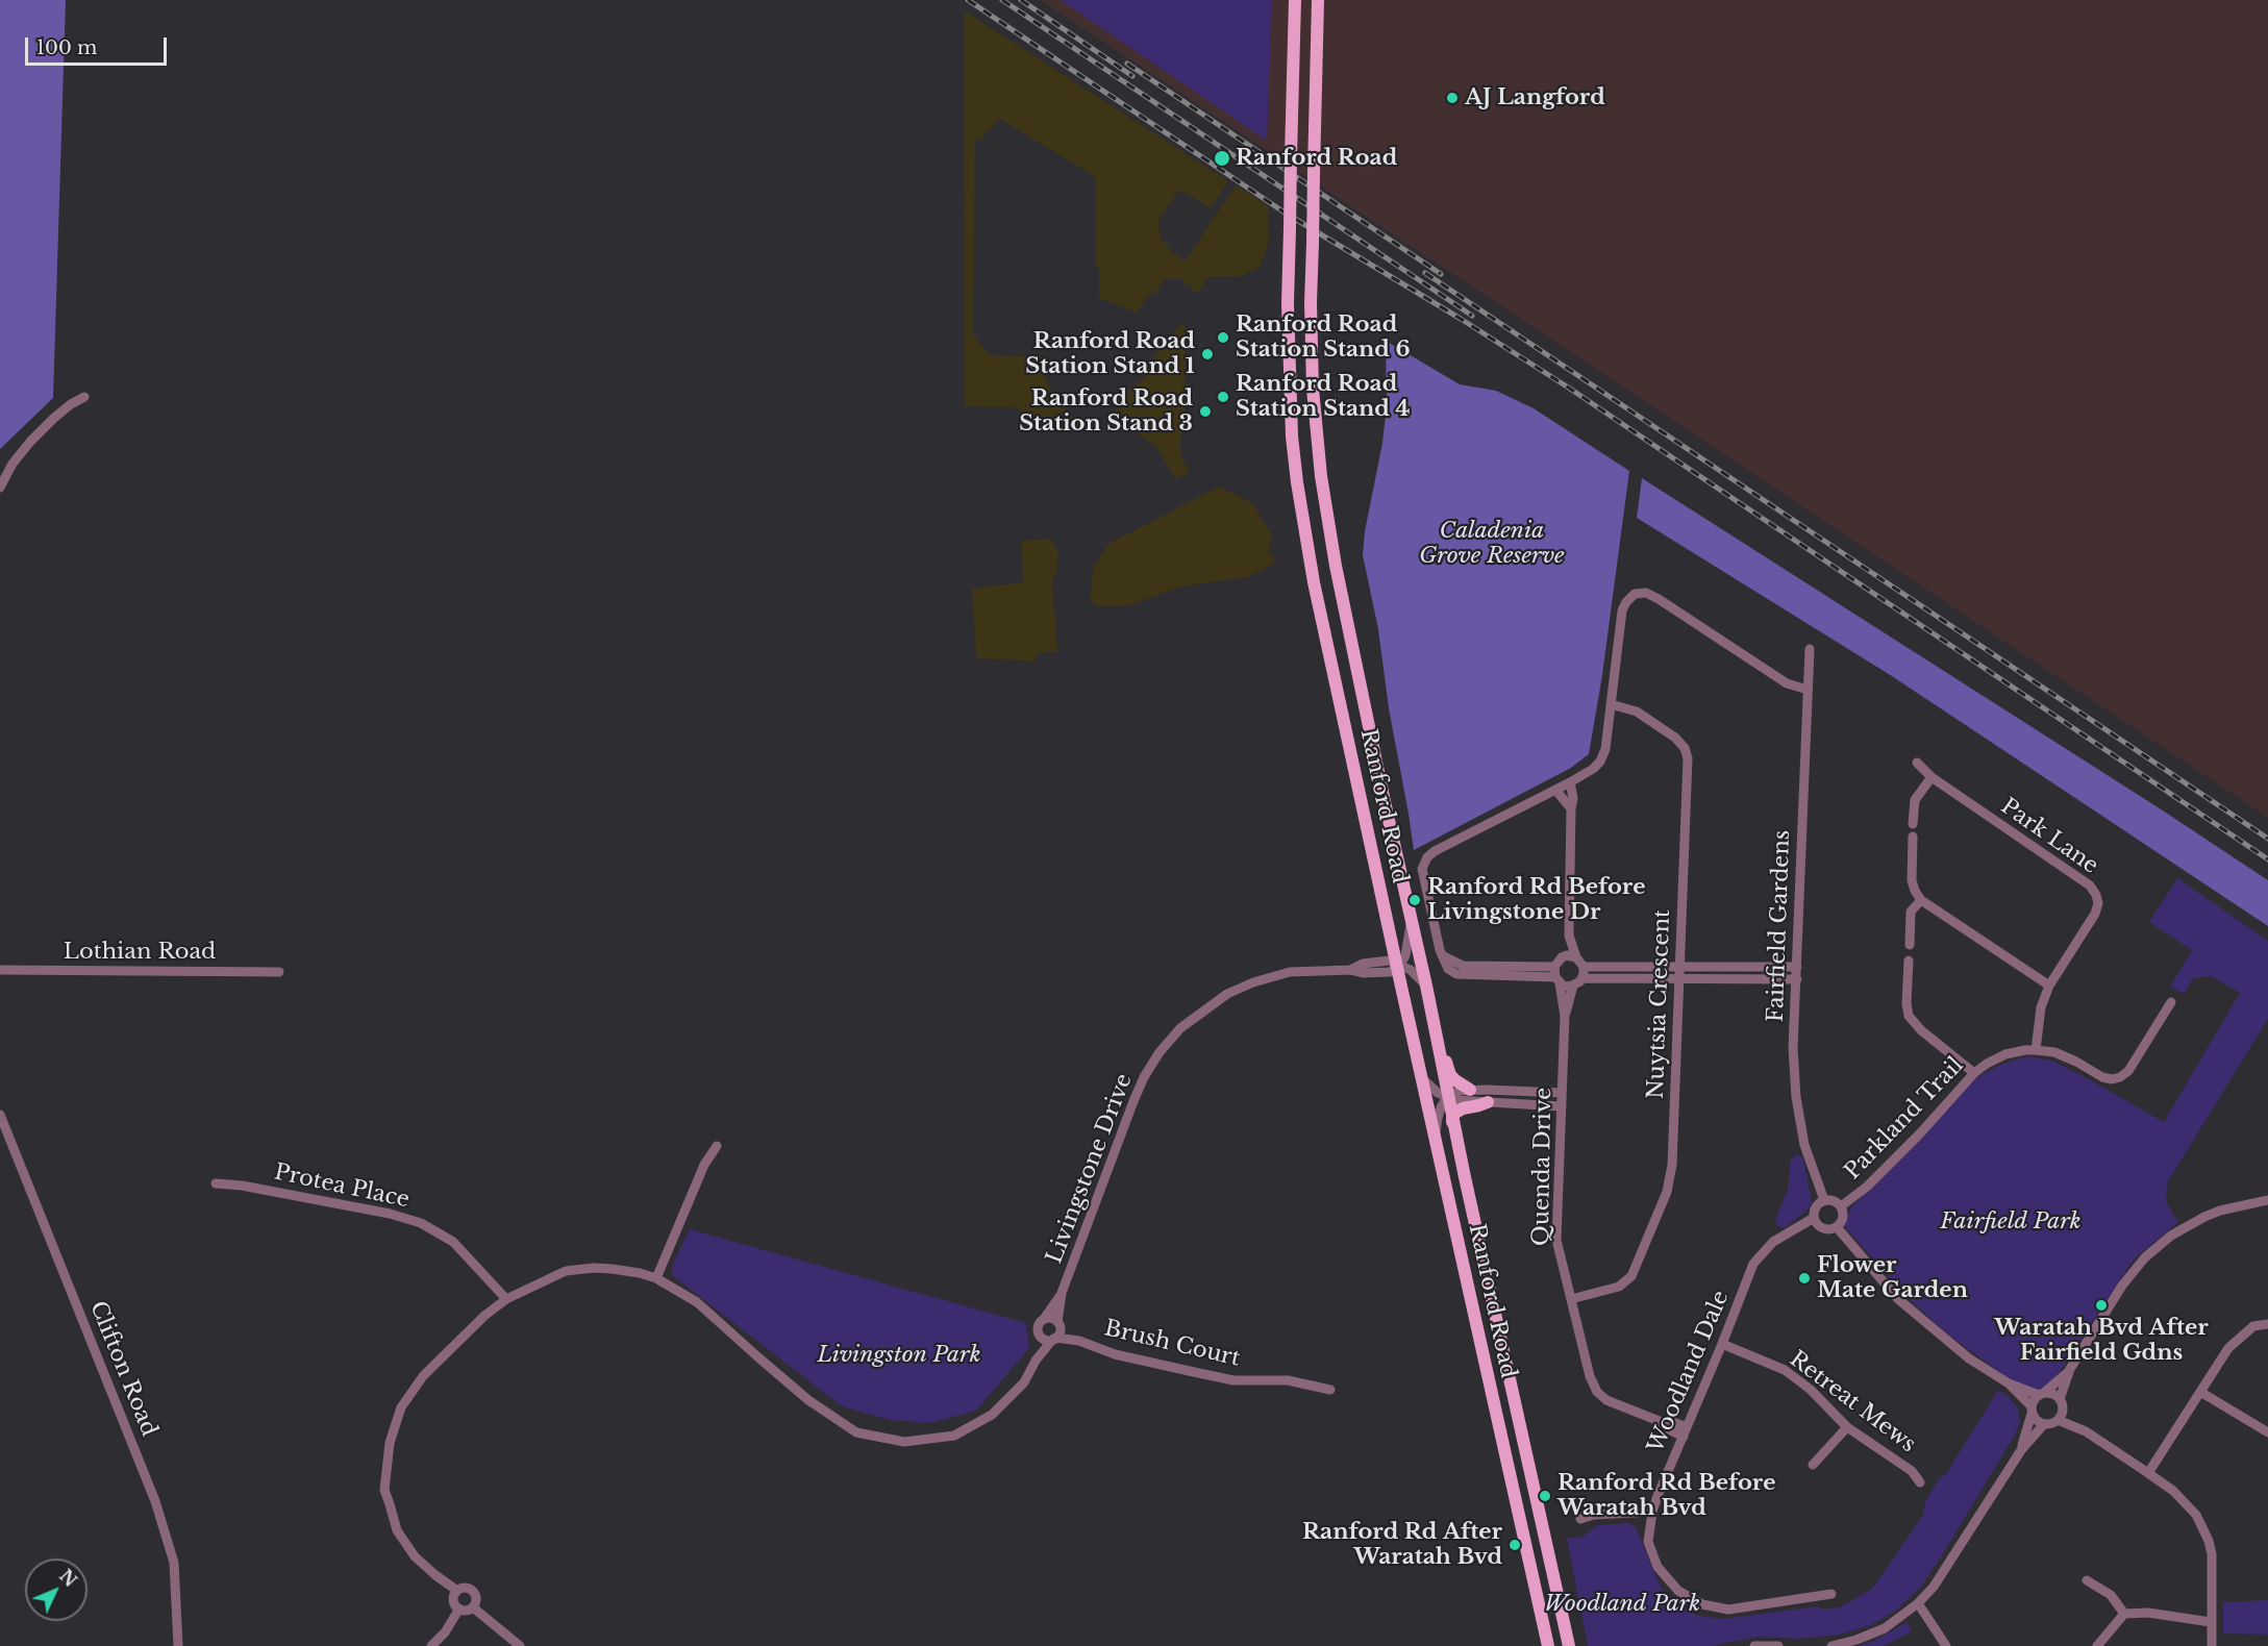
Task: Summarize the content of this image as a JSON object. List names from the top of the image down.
{
  "streets": {
    "main road": ["Ranford Road"],
    "street": [
      "Park Lane",
      "Fairfield Gardens",
      "Lothian Road",
      "Nuytsia Crescent",
      "Parkland Trail",
      "Quenda Drive",
      "Livingstone Drive",
      "Protea Place",
      "Brush Court",
      "Clifton Road",
      "Woodland Dale",
      "Retreat Mews"
    ]
  },
  "crossings": [
    ["Ranford Road", "Livingstone Drive"],
    ["Park Lane", "Parkland Trail"],
    ["Fairfield Gardens", "Parkland Trail"],
    ["Fairfield Gardens", "Woodland Dale"],
    ["Nuytsia Crescent", "Quenda Drive"],
    ["Parkland Trail", "Woodland Dale"],
    ["Quenda Drive", "Woodland Dale"],
    ["Livingstone Drive", "Brush Court"],
    ["Woodland Dale", "Retreat Mews"]
  ],
  "parks": [
    "Caladenia Grove Reserve",
    "Fairfield Park",
    "Livingston Park",
    "Woodland Park"
  ],
  "places": [
    "AJ Langford",
    "Ranford Road",
    "Ranford Road Station Stand 6",
    "Ranford Road Station Stand 1",
    "Ranford Road Station Stand 4",
    "Ranford Road Station Stand 3",
    "Ranford Rd Before Livingstone Dr",
    "Flower Mate Garden",
    "Waratah Bvd After Fairfield Gdns",
    "Ranford Rd Before Waratah Bvd",
    "Ranford Rd After Waratah Bvd"
  ],
  "scale_bar": "100 m",
  "north": "top right"
}
